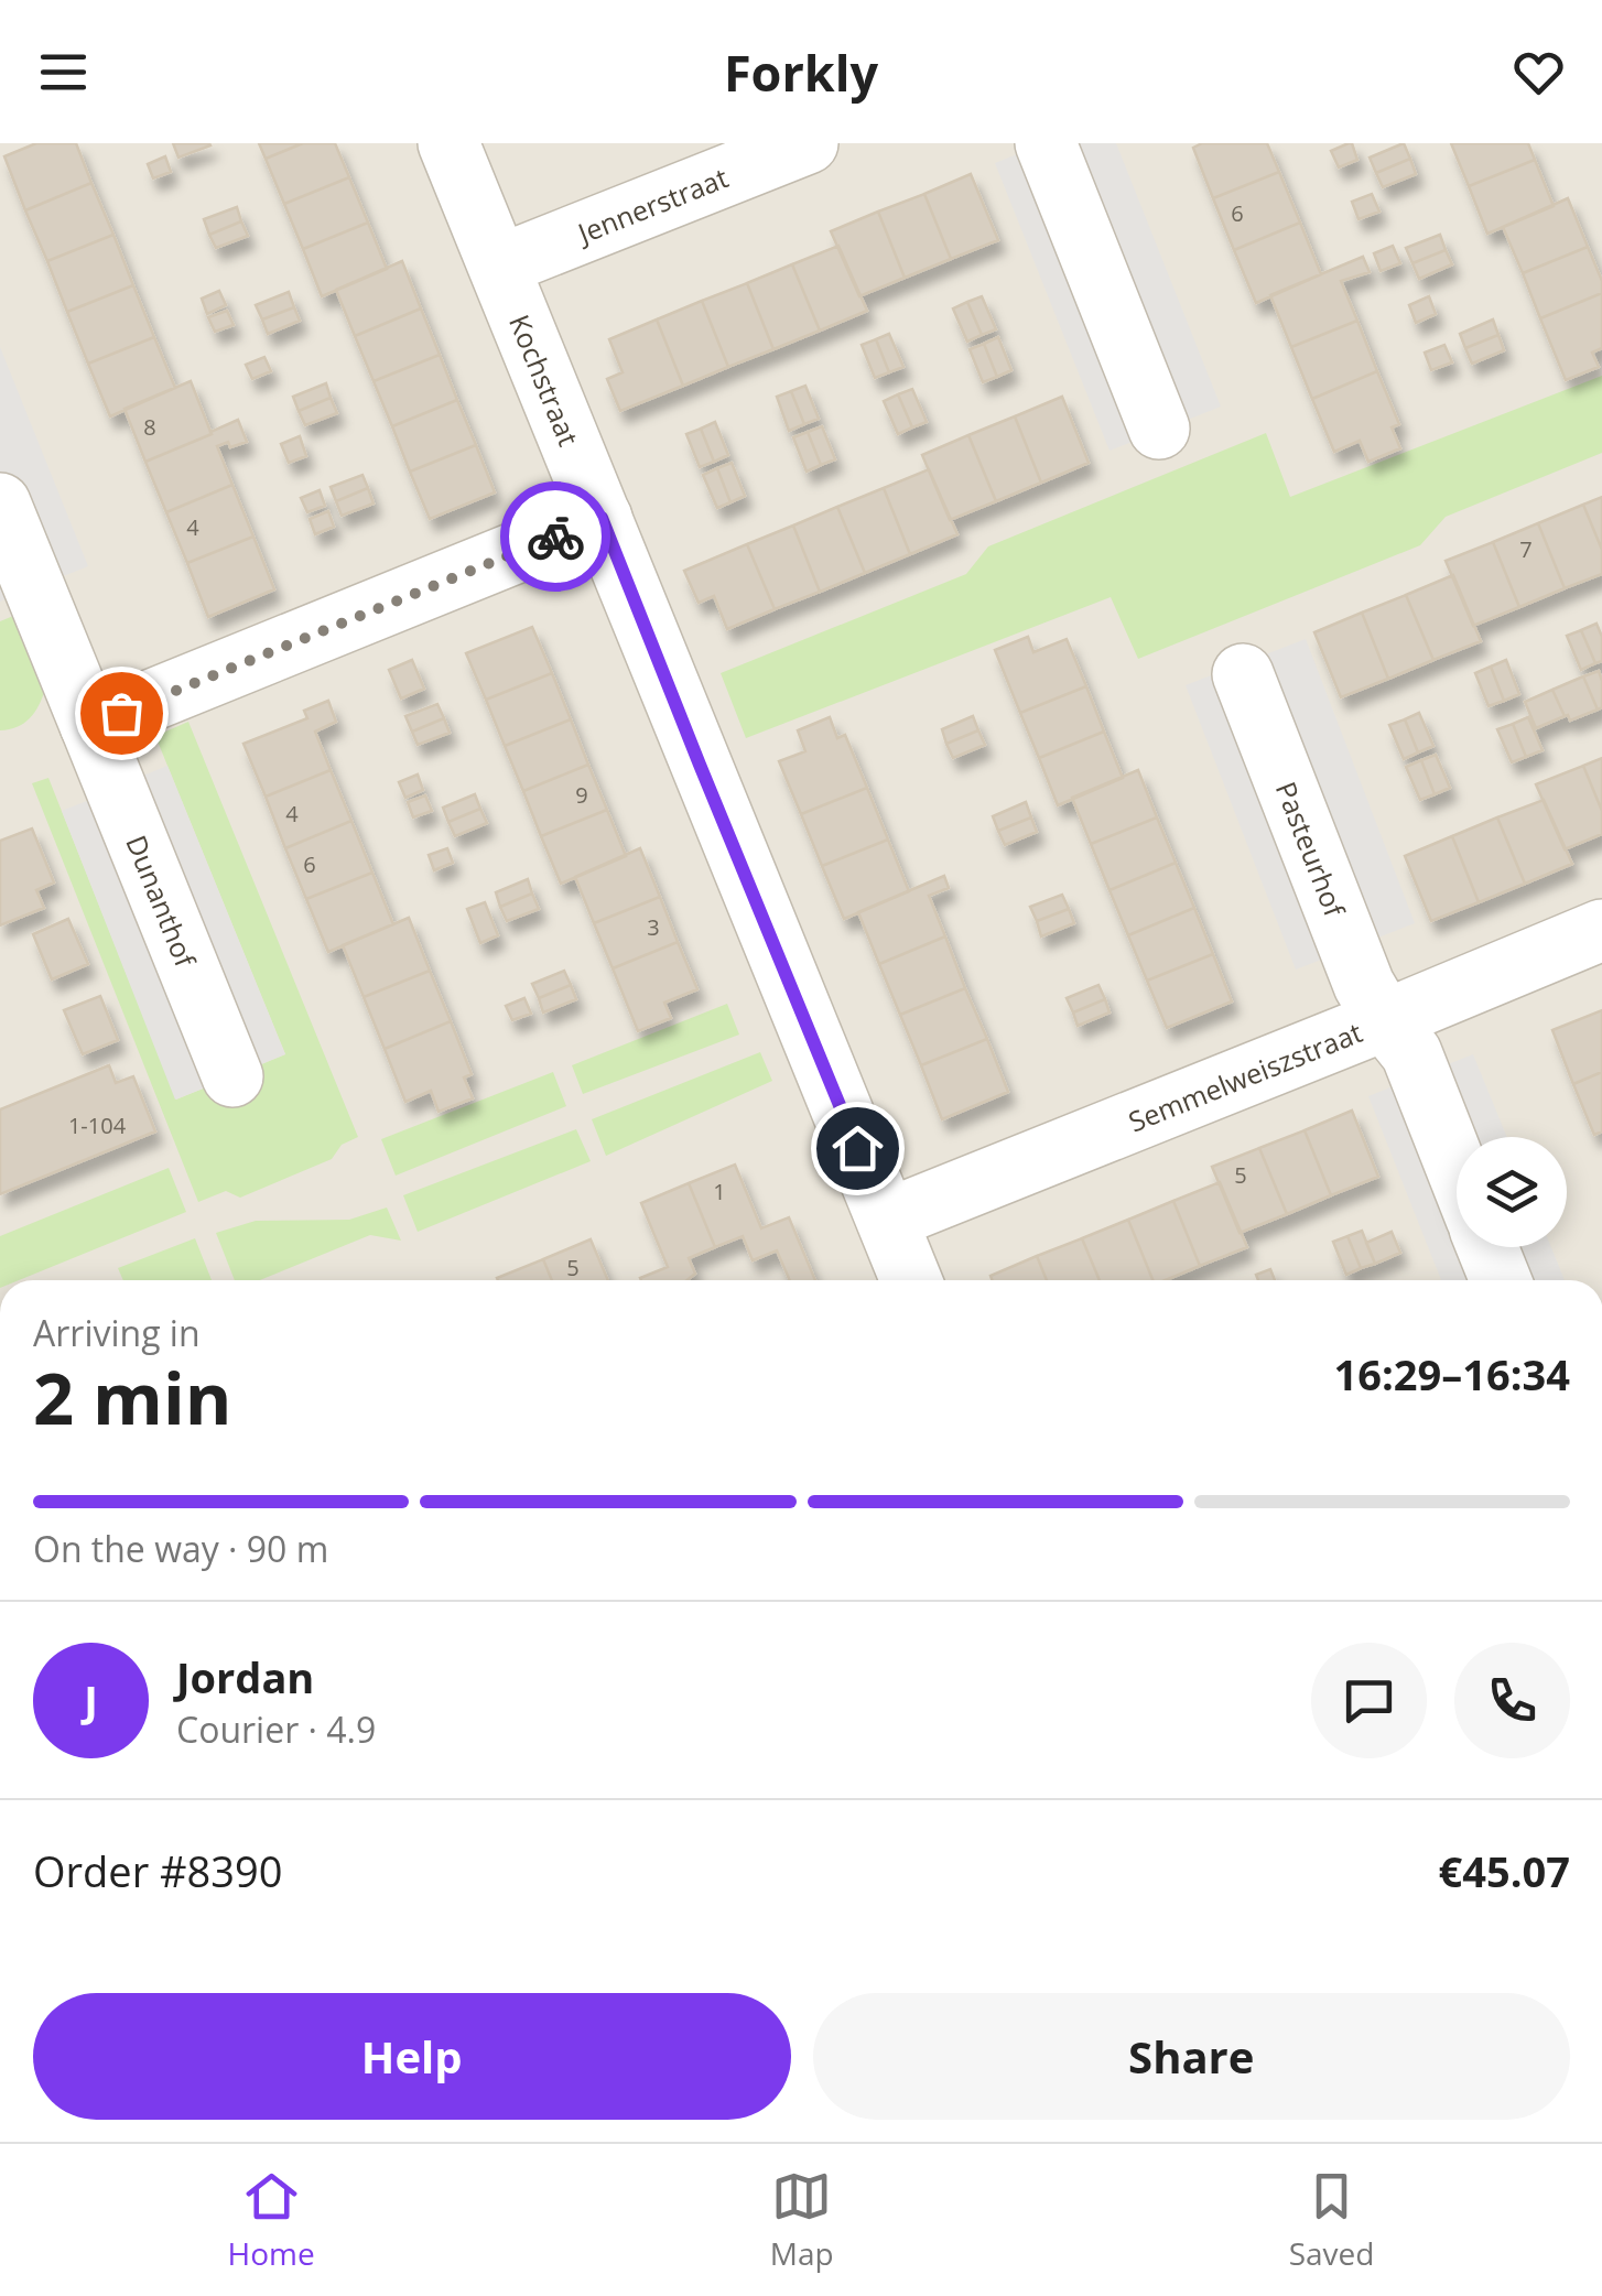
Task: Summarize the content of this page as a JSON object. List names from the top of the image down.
{
  "streets": {
    "street": [
      "Jennerstraat",
      "Kochstraat",
      "Pasteurhof",
      "Dunanthof",
      "Semmelweiszstraat"
    ]
  },
  "crossings": [
    ["Jennerstraat", "Kochstraat"],
    ["Kochstraat", "Semmelweiszstraat"],
    ["Pasteurhof", "Semmelweiszstraat"]
  ],
  "house_numbers": [
    "6",
    "8",
    "4",
    "7",
    "9",
    "4",
    "6",
    "3",
    "1-104",
    "5",
    "1",
    "5"
  ],
  "page": {
    "header": "Forkly",
    "heading": ["2 min", "Arriving in", "16:29–16:34"],
    "panel": [
      "Jordan",
      "Courier · 4.9",
      "Order #8390",
      "€45.07"
    ],
    "bar": "On the way · 90 m",
    "round": "J",
    "buttons": ["Help", "Share"],
    "tabs": ["Home", "Map", "Saved"]
  }
}
